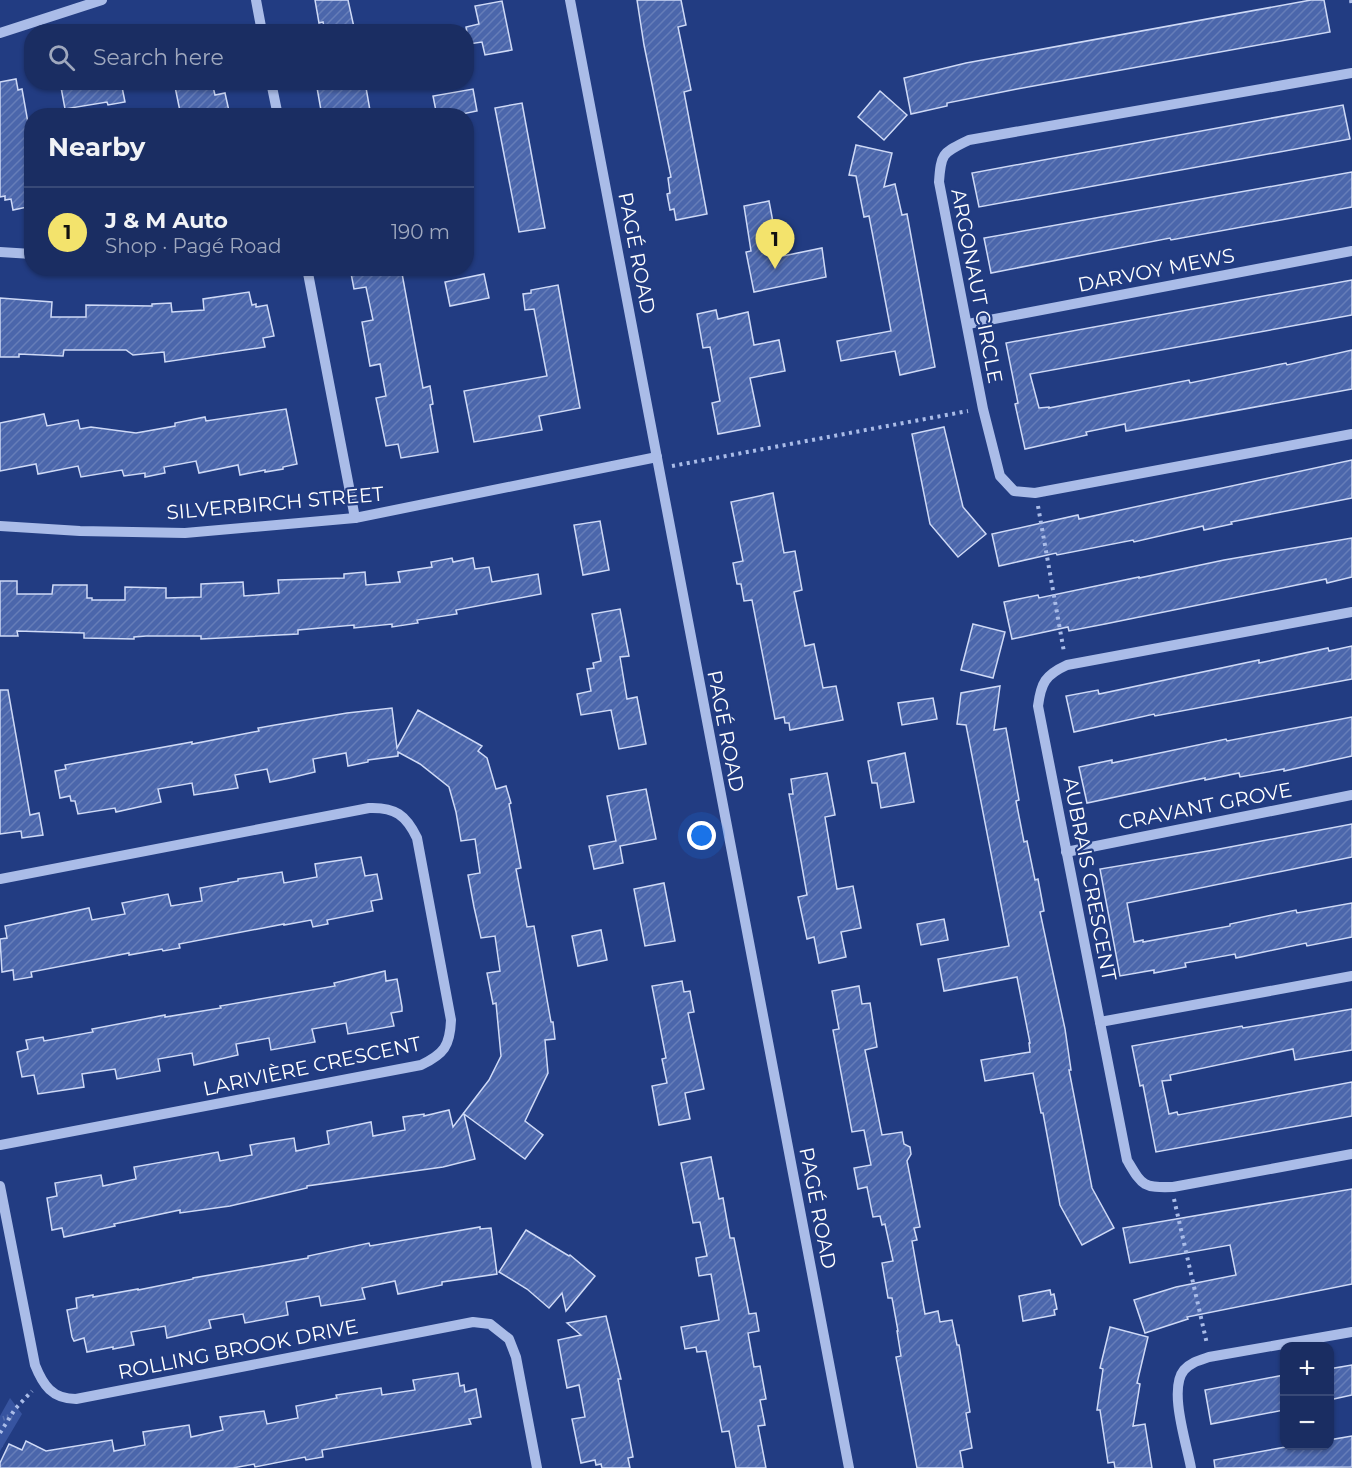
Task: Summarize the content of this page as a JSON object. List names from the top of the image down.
{
  "streets": {
    "street": [
      "PAGÉ ROAD",
      "DARVOY MEWS",
      "ARGONAUT CIRCLE",
      "SILVERBIRCH STREET",
      "CRAVANT GROVE",
      "AUBRAIS CRESCENT",
      "LARIVIÈRE CRESCENT",
      "ROLLING BROOK DRIVE"
    ]
  },
  "crossings": [
    ["PAGÉ ROAD", "SILVERBIRCH STREET"],
    ["DARVOY MEWS", "ARGONAUT CIRCLE"],
    ["CRAVANT GROVE", "AUBRAIS CRESCENT"]
  ],
  "page": {
    "search": "Search here",
    "heading": "Nearby",
    "list": [
      {
        "mark": "1",
        "name": "J & M Auto",
        "note": "Shop · Pagé Road",
        "value": "190 m"
      }
    ],
    "pins": "1",
    "map_buttons": ["+", "−"]
  }
}
